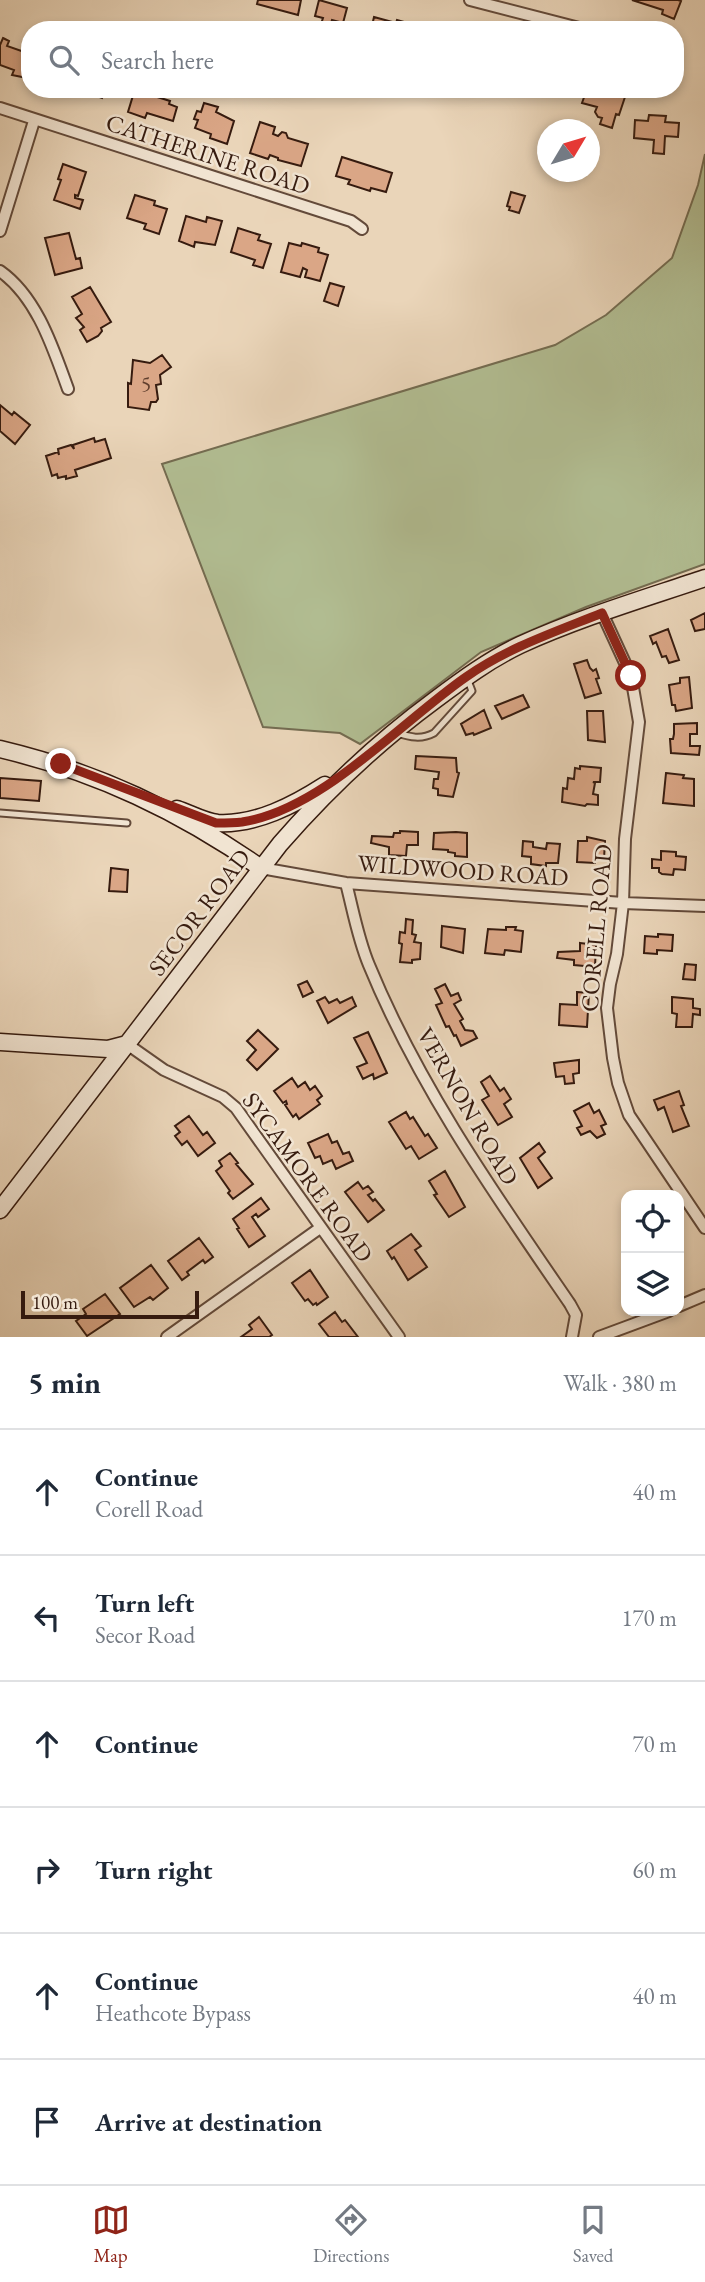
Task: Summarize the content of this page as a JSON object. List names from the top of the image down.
{
  "streets": {
    "main road": ["SECOR ROAD"],
    "street": [
      "CATHERINE ROAD",
      "WILDWOOD ROAD",
      "CORELL ROAD",
      "VERNON ROAD",
      "SYCAMORE ROAD"
    ]
  },
  "crossings": [
    ["WILDWOOD ROAD", "SECOR ROAD"],
    ["WILDWOOD ROAD", "CORELL ROAD"],
    ["WILDWOOD ROAD", "VERNON ROAD"],
    ["SECOR ROAD", "CORELL ROAD"],
    ["SECOR ROAD", "SYCAMORE ROAD"]
  ],
  "house_numbers": ["5"],
  "scale_bar": "100 m",
  "north": "top right",
  "page": {
    "search": "Search here",
    "scale": "100 m",
    "heading": ["5 min", "Walk · 380 m"],
    "list": [
      ["Continue", "Corell Road", "40 m"],
      ["Turn left", "Secor Road", "170 m"],
      ["Continue", "70 m"],
      ["Turn right", "60 m"],
      ["Continue", "Heathcote Bypass", "40 m"],
      "Arrive at destination"
    ],
    "nav": ["Map", "Directions", "Saved"]
  }
}
